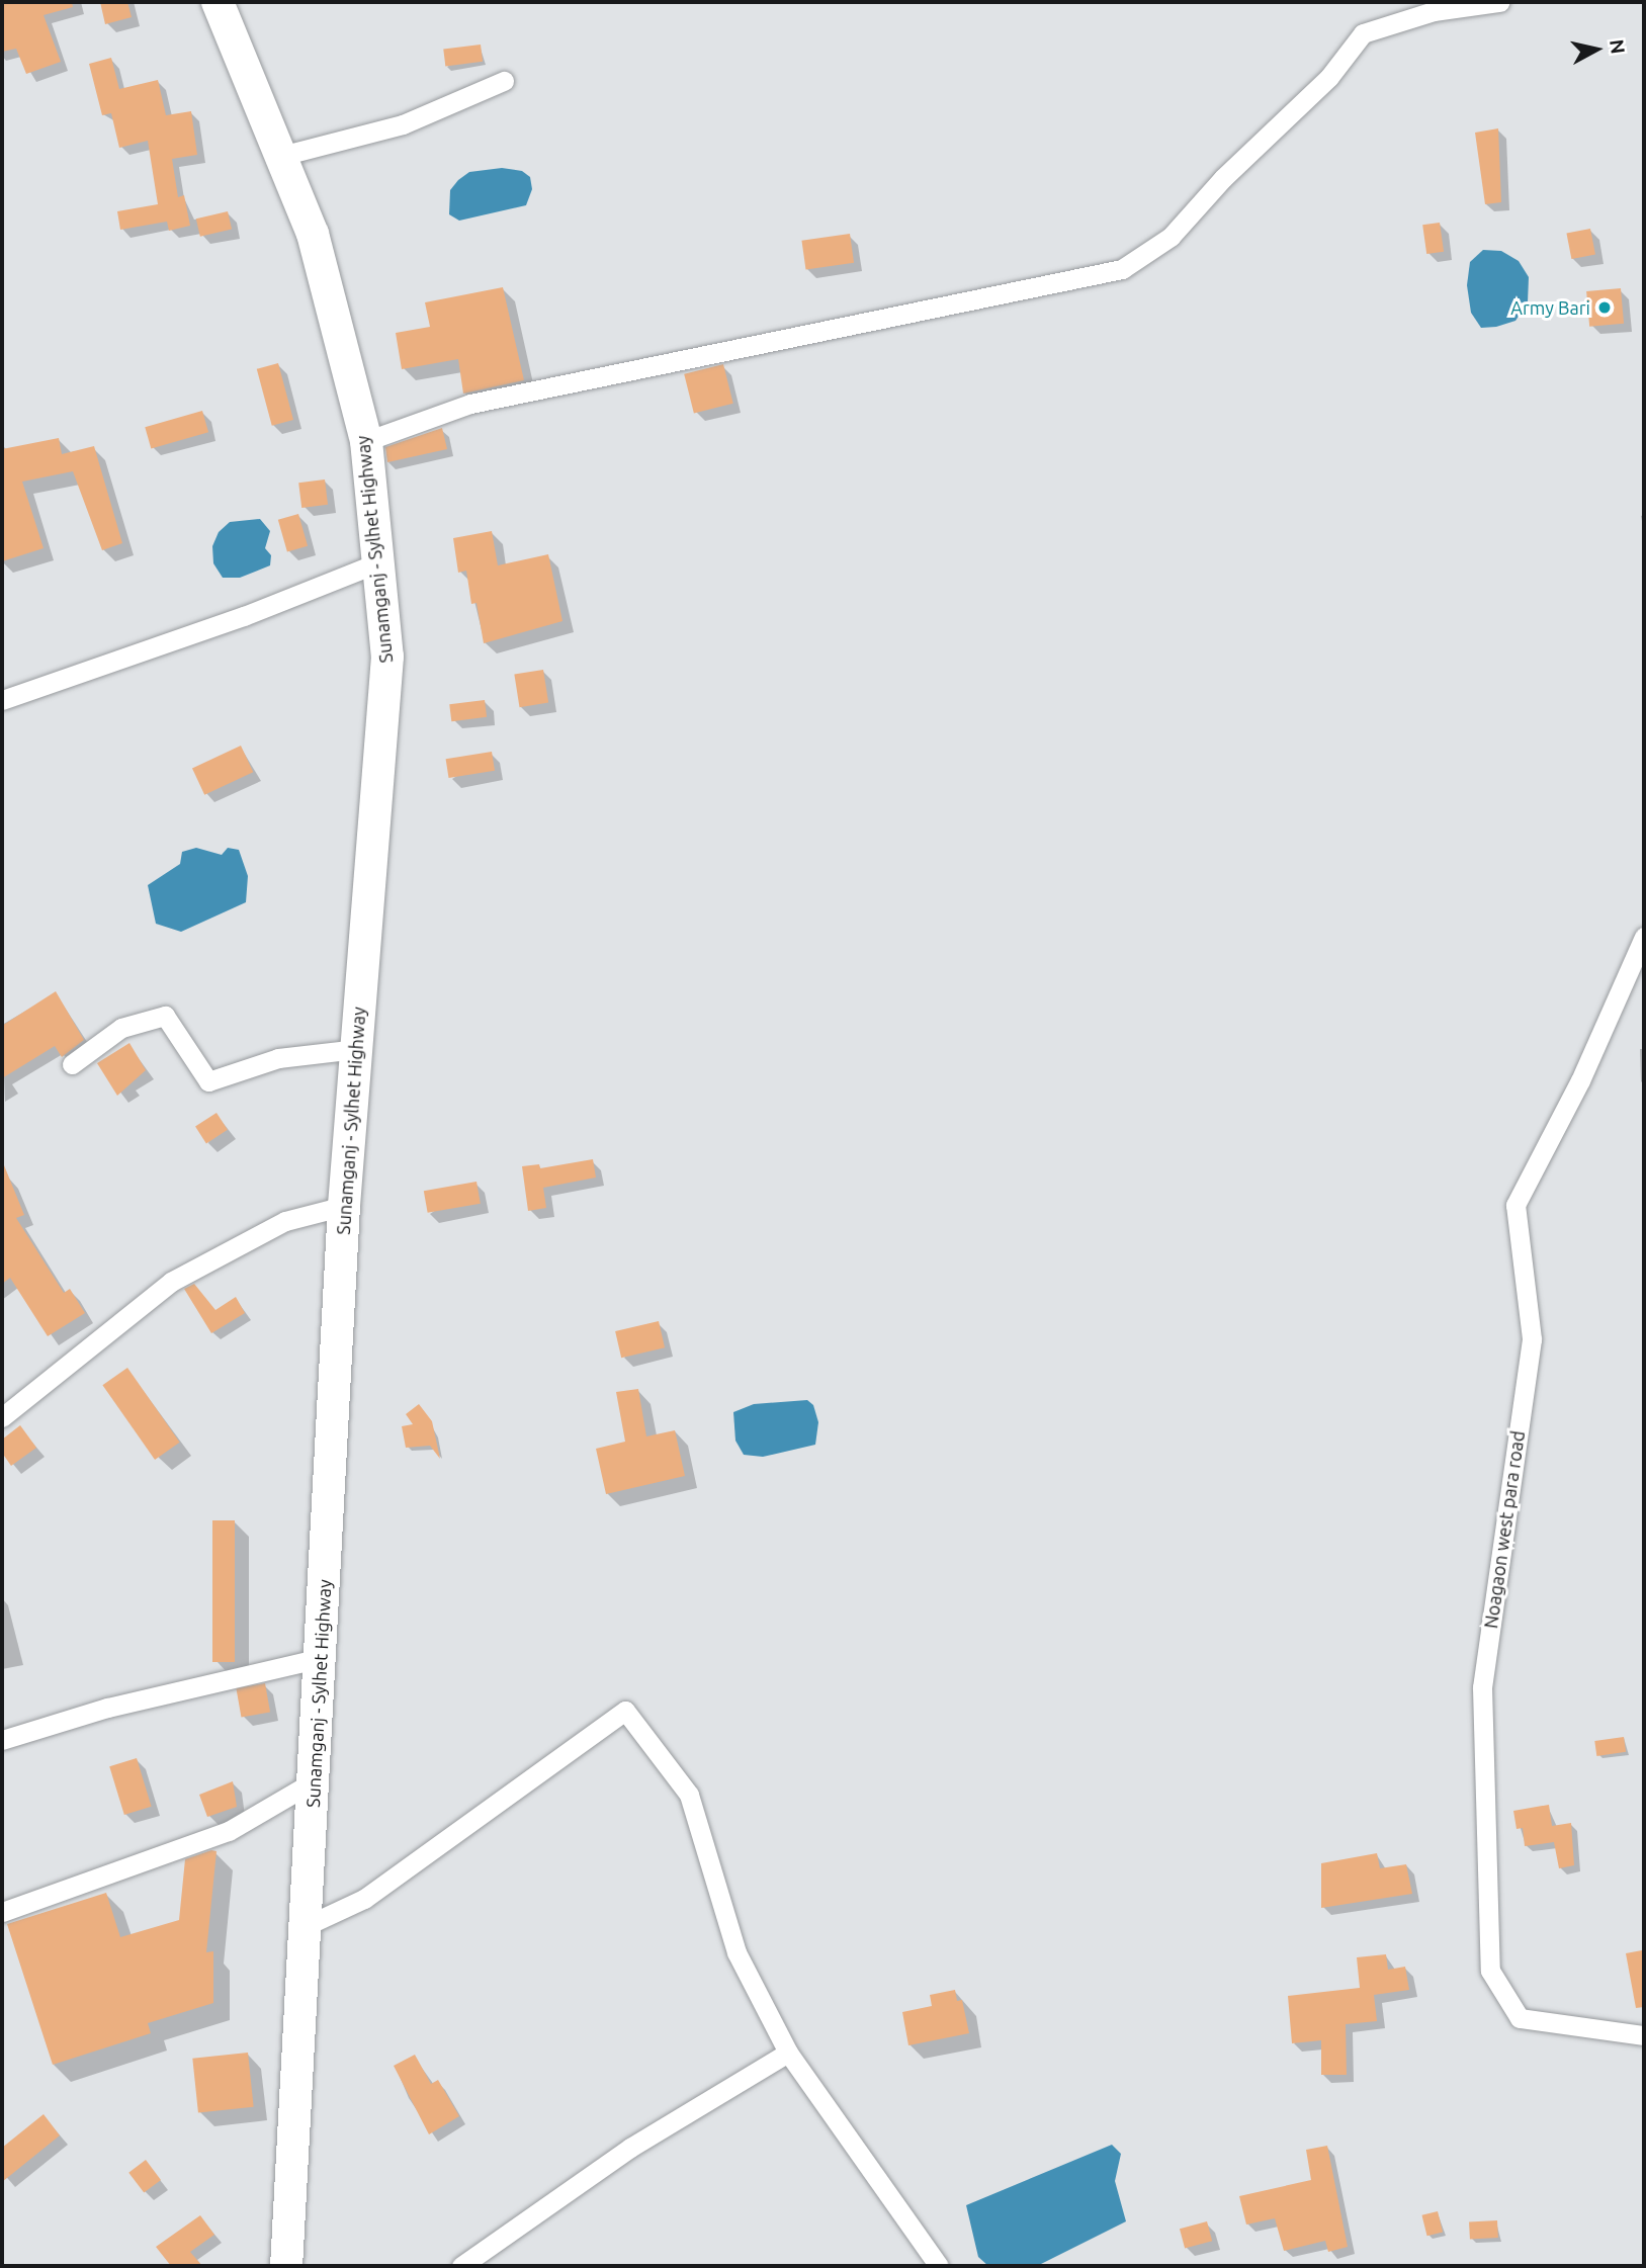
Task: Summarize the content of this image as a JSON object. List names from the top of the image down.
{
  "streets": {
    "main road": ["Sunamganj - Sylhet Highway"],
    "street": ["Noagaon west para road"]
  },
  "places": ["Army Bari"],
  "north": "right"
}
